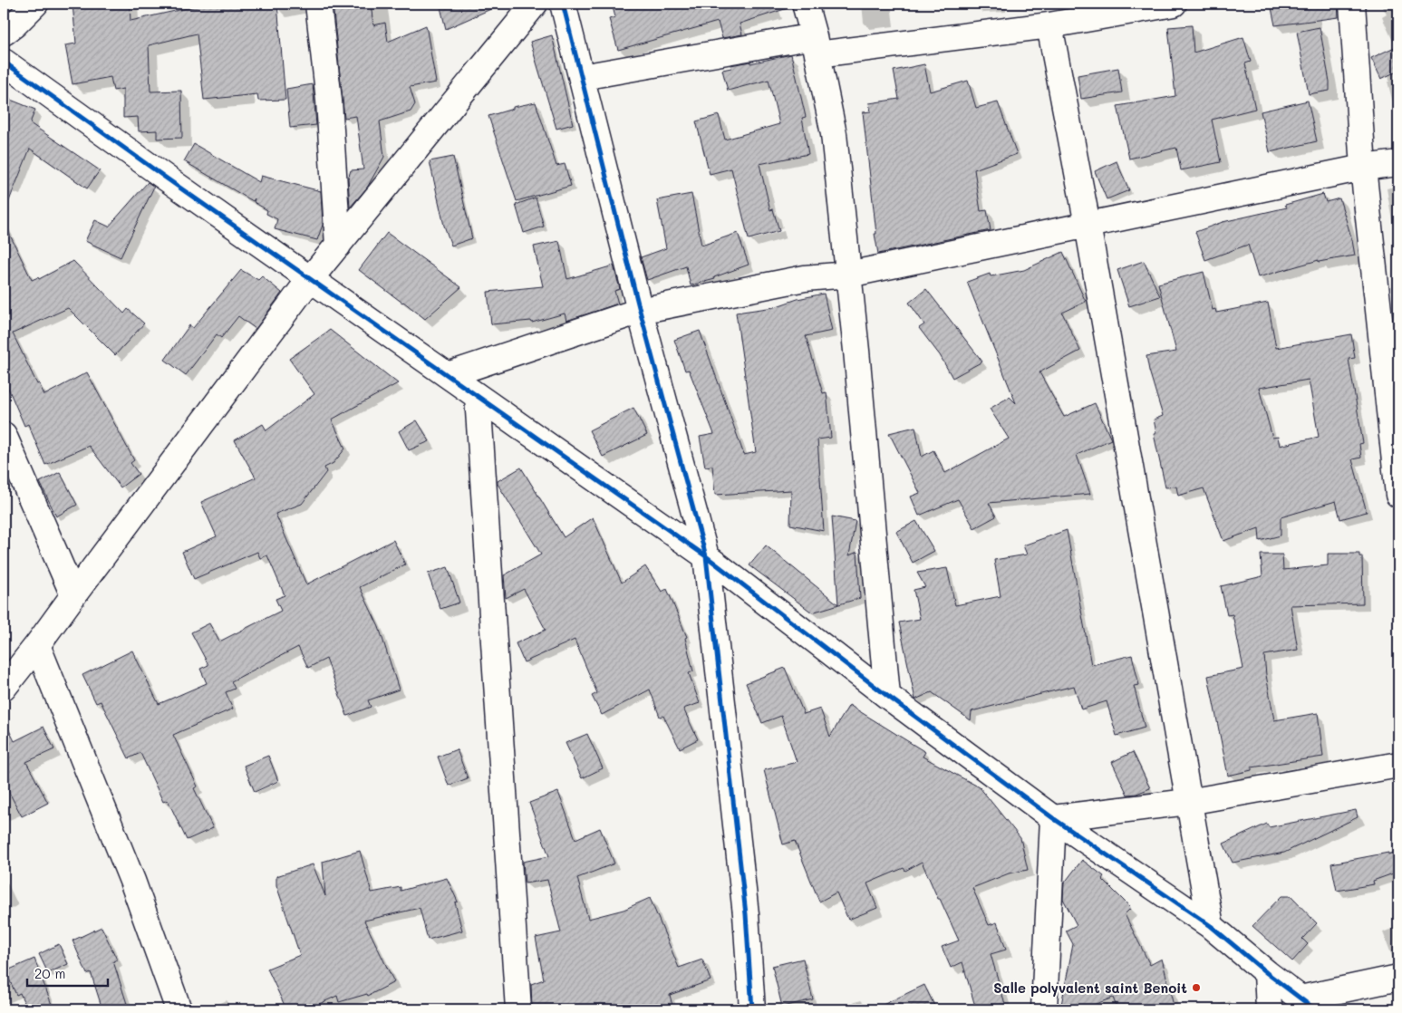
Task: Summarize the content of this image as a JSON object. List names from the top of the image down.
{
  "places": ["Salle polyvalent saint Benoit"],
  "scale_bar": "20 m"
}
